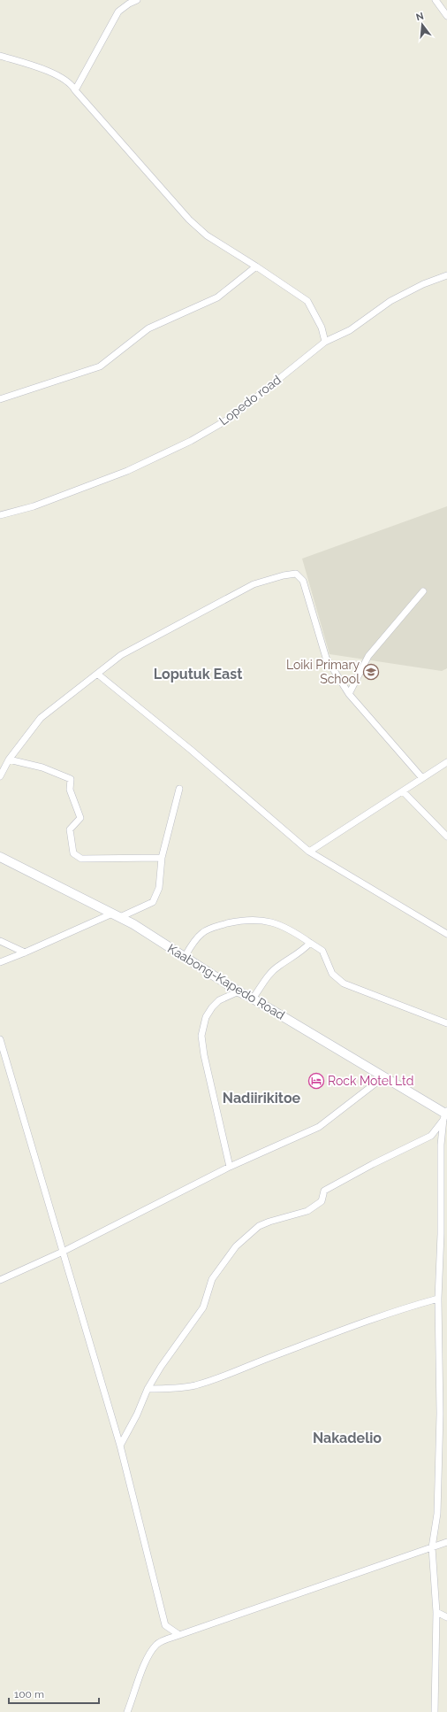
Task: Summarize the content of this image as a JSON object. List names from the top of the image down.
{
  "streets": {
    "main road": ["Kaabong-Kapedo Road"],
    "street": ["Lopedo road"]
  },
  "districts": ["Loputuk East", "Nadiirikitoe", "Nakadelio"],
  "places": {
    "school or university": ["Loiki Primary School"],
    "hotel": ["Rock Motel Ltd"]
  },
  "scale_bar": "100 m",
  "north": "top"
}
